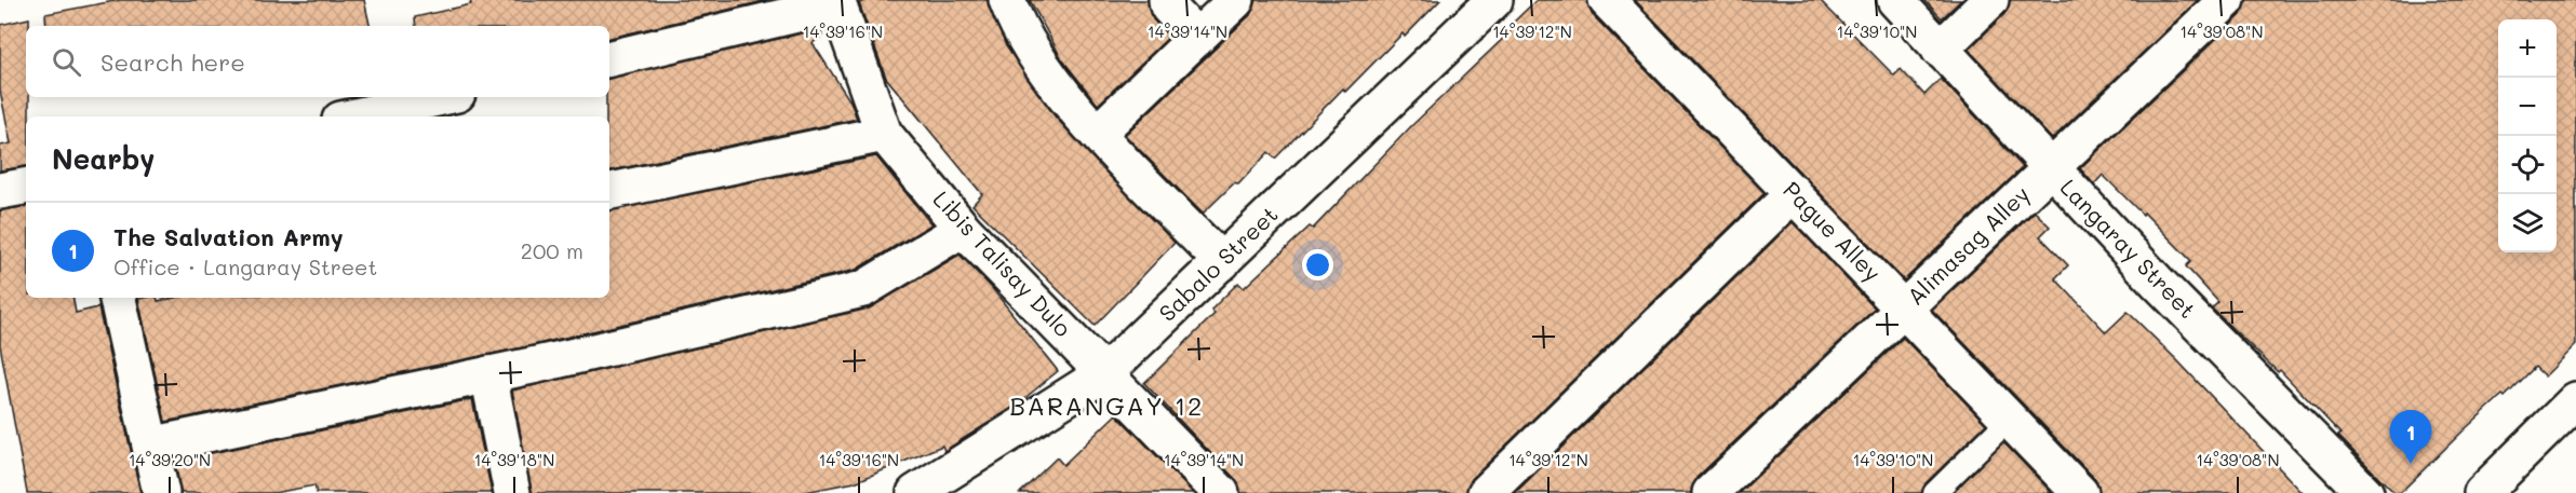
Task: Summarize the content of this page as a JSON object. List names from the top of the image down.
{
  "streets": {
    "street": [
      "Pague Alley",
      "Alimasag Alley",
      "Langaray Street",
      "Libis Talisay Dulo",
      "Sabalo Street"
    ]
  },
  "crossings": [
    ["Pague Alley", "Alimasag Alley"],
    ["Alimasag Alley", "Langaray Street"],
    ["Libis Talisay Dulo", "Sabalo Street"]
  ],
  "districts": ["BARANGAY 12"],
  "page": {
    "map_buttons": ["+", "−"],
    "search": "Search here",
    "heading": "Nearby",
    "list": [
      {
        "mark": "1",
        "name": "The Salvation Army",
        "note": "Office · Langaray Street",
        "value": "200 m"
      }
    ],
    "pins": "1"
  },
  "coordinates": [
    "14°39'16\"N",
    "14°39'14\"N",
    "14°39'12\"N",
    "14°39'10\"N",
    "14°39'08\"N",
    "14°39'20\"N",
    "14°39'18\"N"
  ]
}
